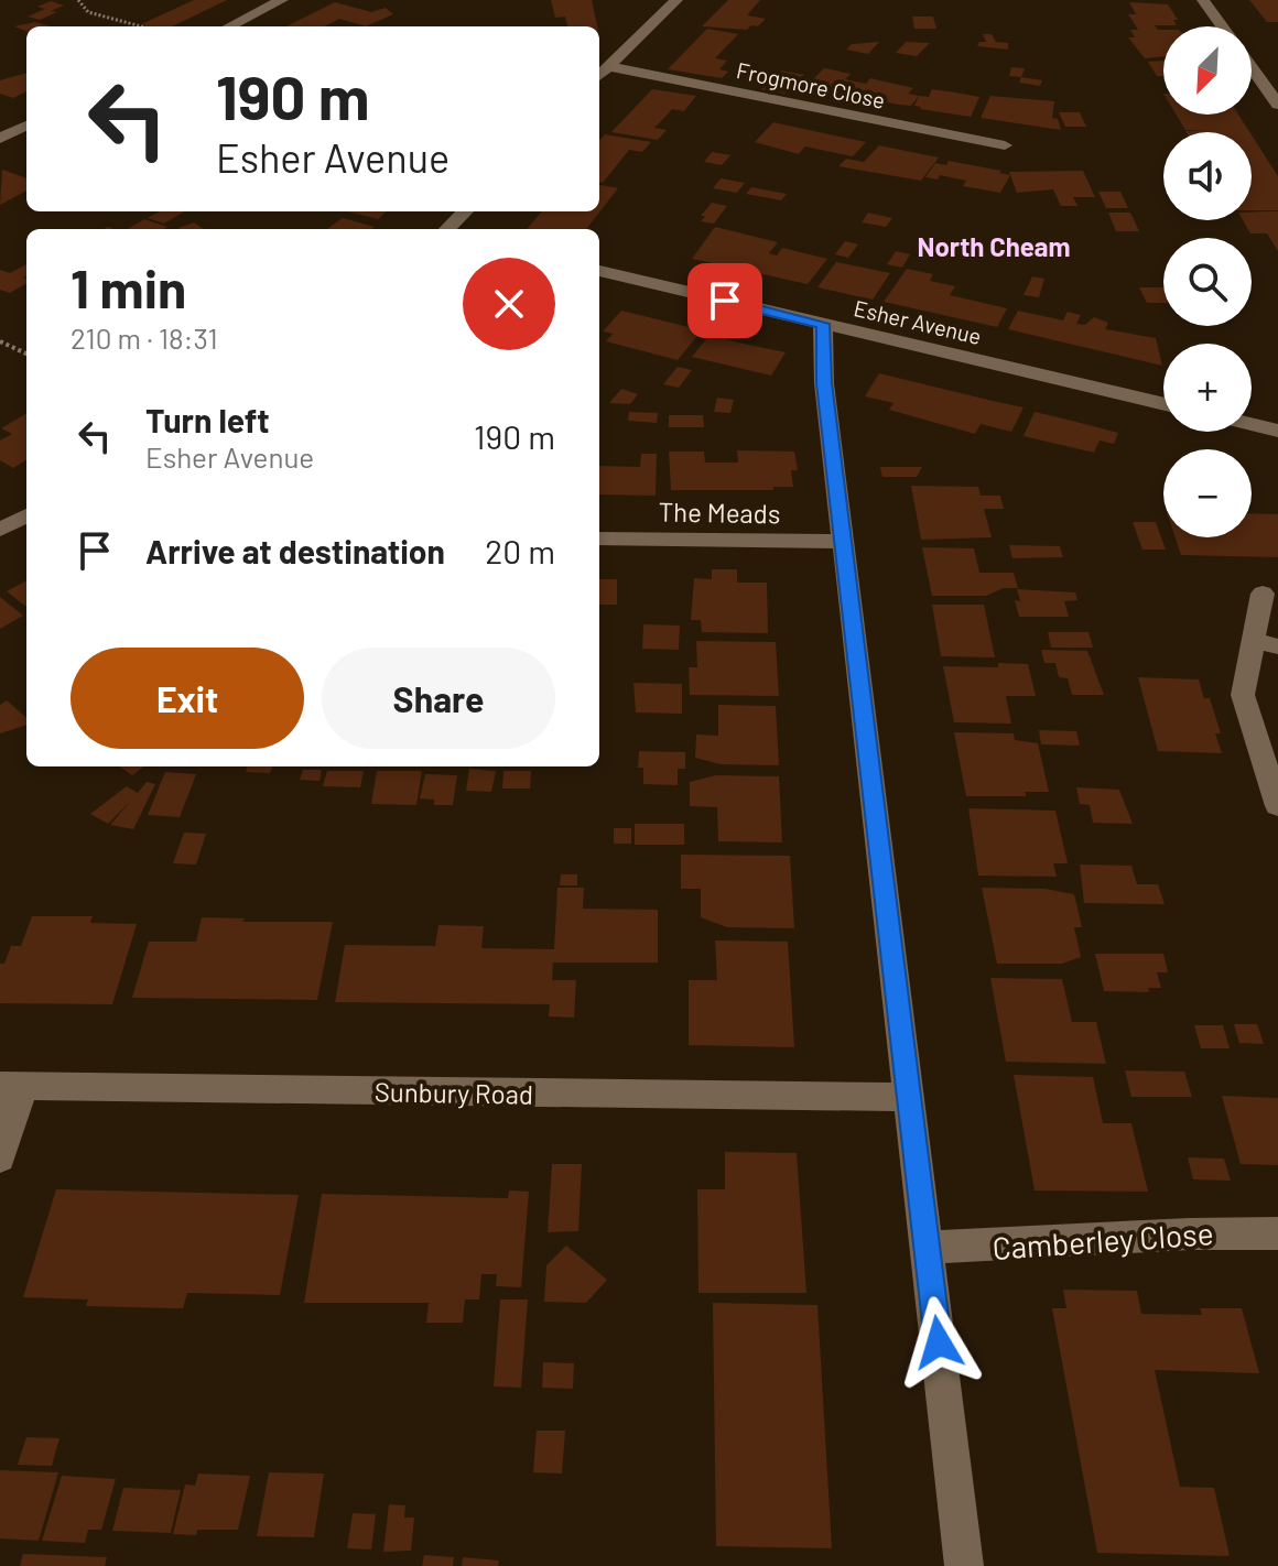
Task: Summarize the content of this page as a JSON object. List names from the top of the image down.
{
  "streets": {
    "street": [
      "Frogmore Close",
      "Esher Avenue",
      "The Meads",
      "Sunbury Road",
      "Camberley Close"
    ]
  },
  "districts": ["North Cheam"],
  "north": "bottom left",
  "page": {
    "map_buttons": ["+", "−"],
    "turn": ["190 m", "Esher Avenue"],
    "heading": ["1 min", "210 m · 18:31"],
    "list": [
      {
        "name": "Turn left",
        "note": "Esher Avenue",
        "value": "190 m"
      },
      {
        "name": "Arrive at destination",
        "value": "20 m"
      }
    ],
    "buttons": ["Exit", "Share"]
  }
}
